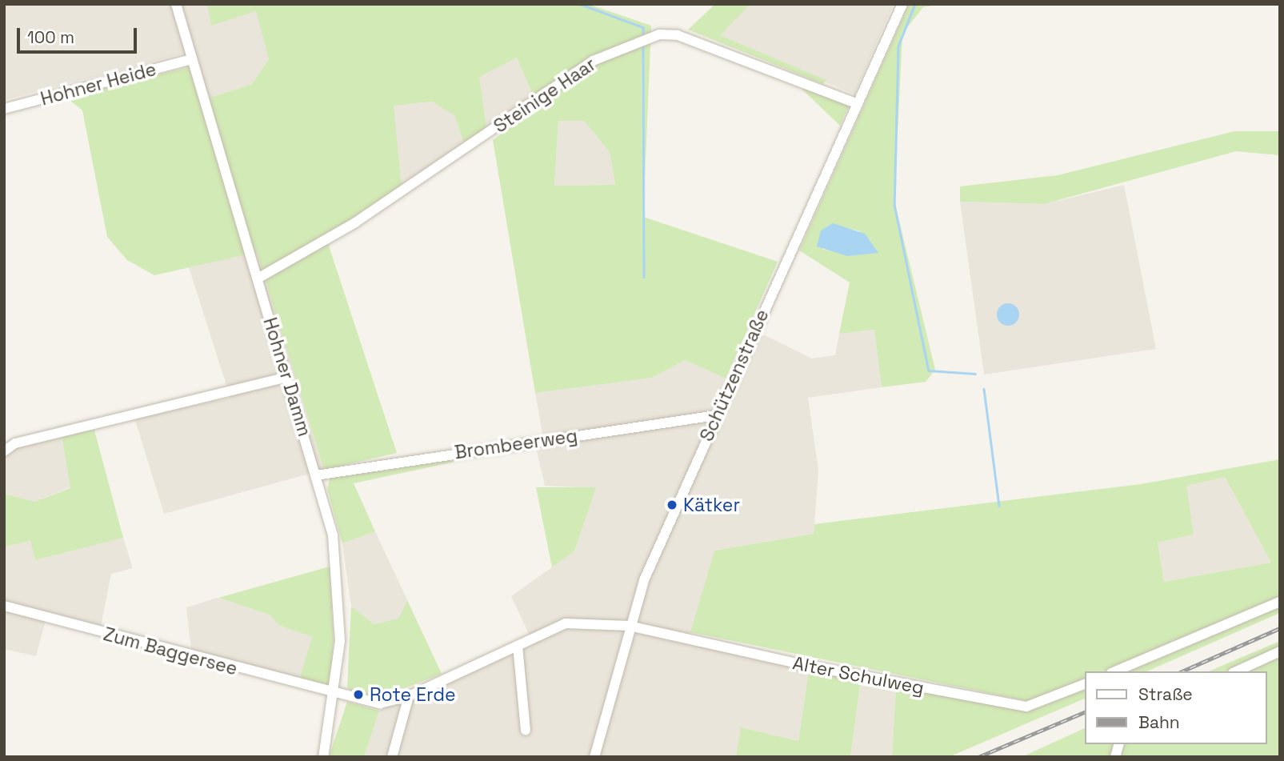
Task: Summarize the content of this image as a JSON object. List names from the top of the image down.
{
  "streets": {
    "street": [
      "Hohner Heide",
      "Steinige Haar",
      "Schützenstraße",
      "Hohner Damm",
      "Brombeerweg",
      "Zum Baggersee",
      "Alter Schulweg"
    ]
  },
  "crossings": [
    ["Hohner Heide", "Hohner Damm"],
    ["Steinige Haar", "Schützenstraße"],
    ["Steinige Haar", "Hohner Damm"],
    ["Schützenstraße", "Brombeerweg"],
    ["Schützenstraße", "Alter Schulweg"],
    ["Hohner Damm", "Brombeerweg"],
    ["Hohner Damm", "Zum Baggersee"]
  ],
  "places": ["Kätker", "Rote Erde"],
  "legend": ["Straße", "Bahn"],
  "scale_bar": "100 m"
}
